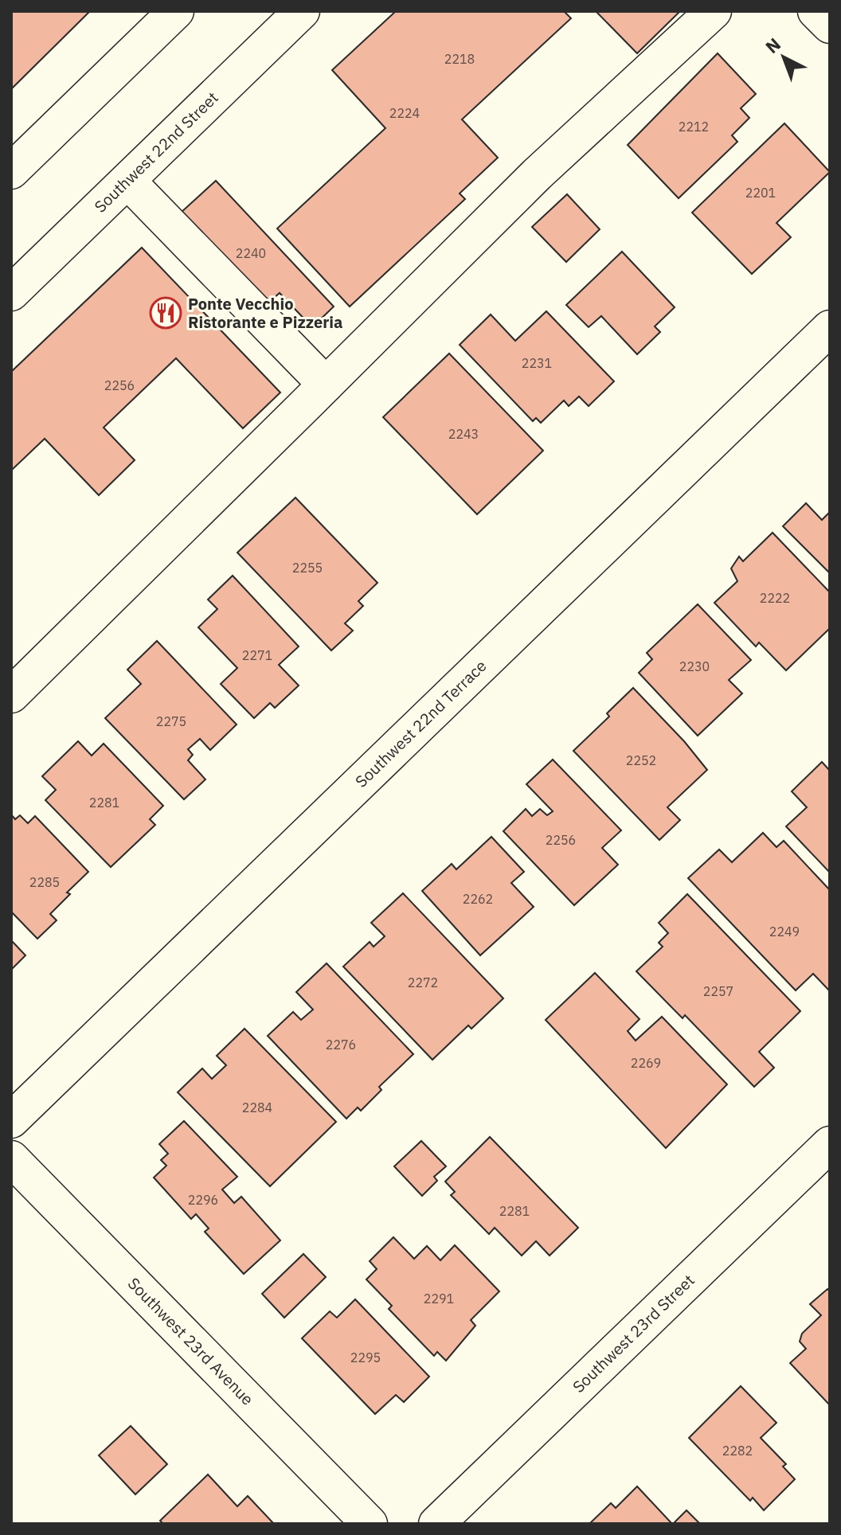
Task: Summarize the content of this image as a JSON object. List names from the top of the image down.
{
  "streets": {
    "street": [
      "Southwest 22nd Street",
      "Southwest 22nd Terrace",
      "Southwest 23rd Street",
      "Southwest 23rd Avenue"
    ]
  },
  "places": {
    "restaurant": ["Ponte Vecchio Ristorante e Pizzeria"]
  },
  "house_numbers": [
    "2218",
    "2224",
    "2212",
    "2201",
    "2240",
    "2231",
    "2256",
    "2243",
    "2255",
    "2222",
    "2271",
    "2230",
    "2275",
    "2252",
    "2281",
    "2256",
    "2285",
    "2262",
    "2249",
    "2272",
    "2257",
    "2276",
    "2269",
    "2284",
    "2296",
    "2281",
    "2291",
    "2295",
    "2282"
  ],
  "north": "top left"
}
